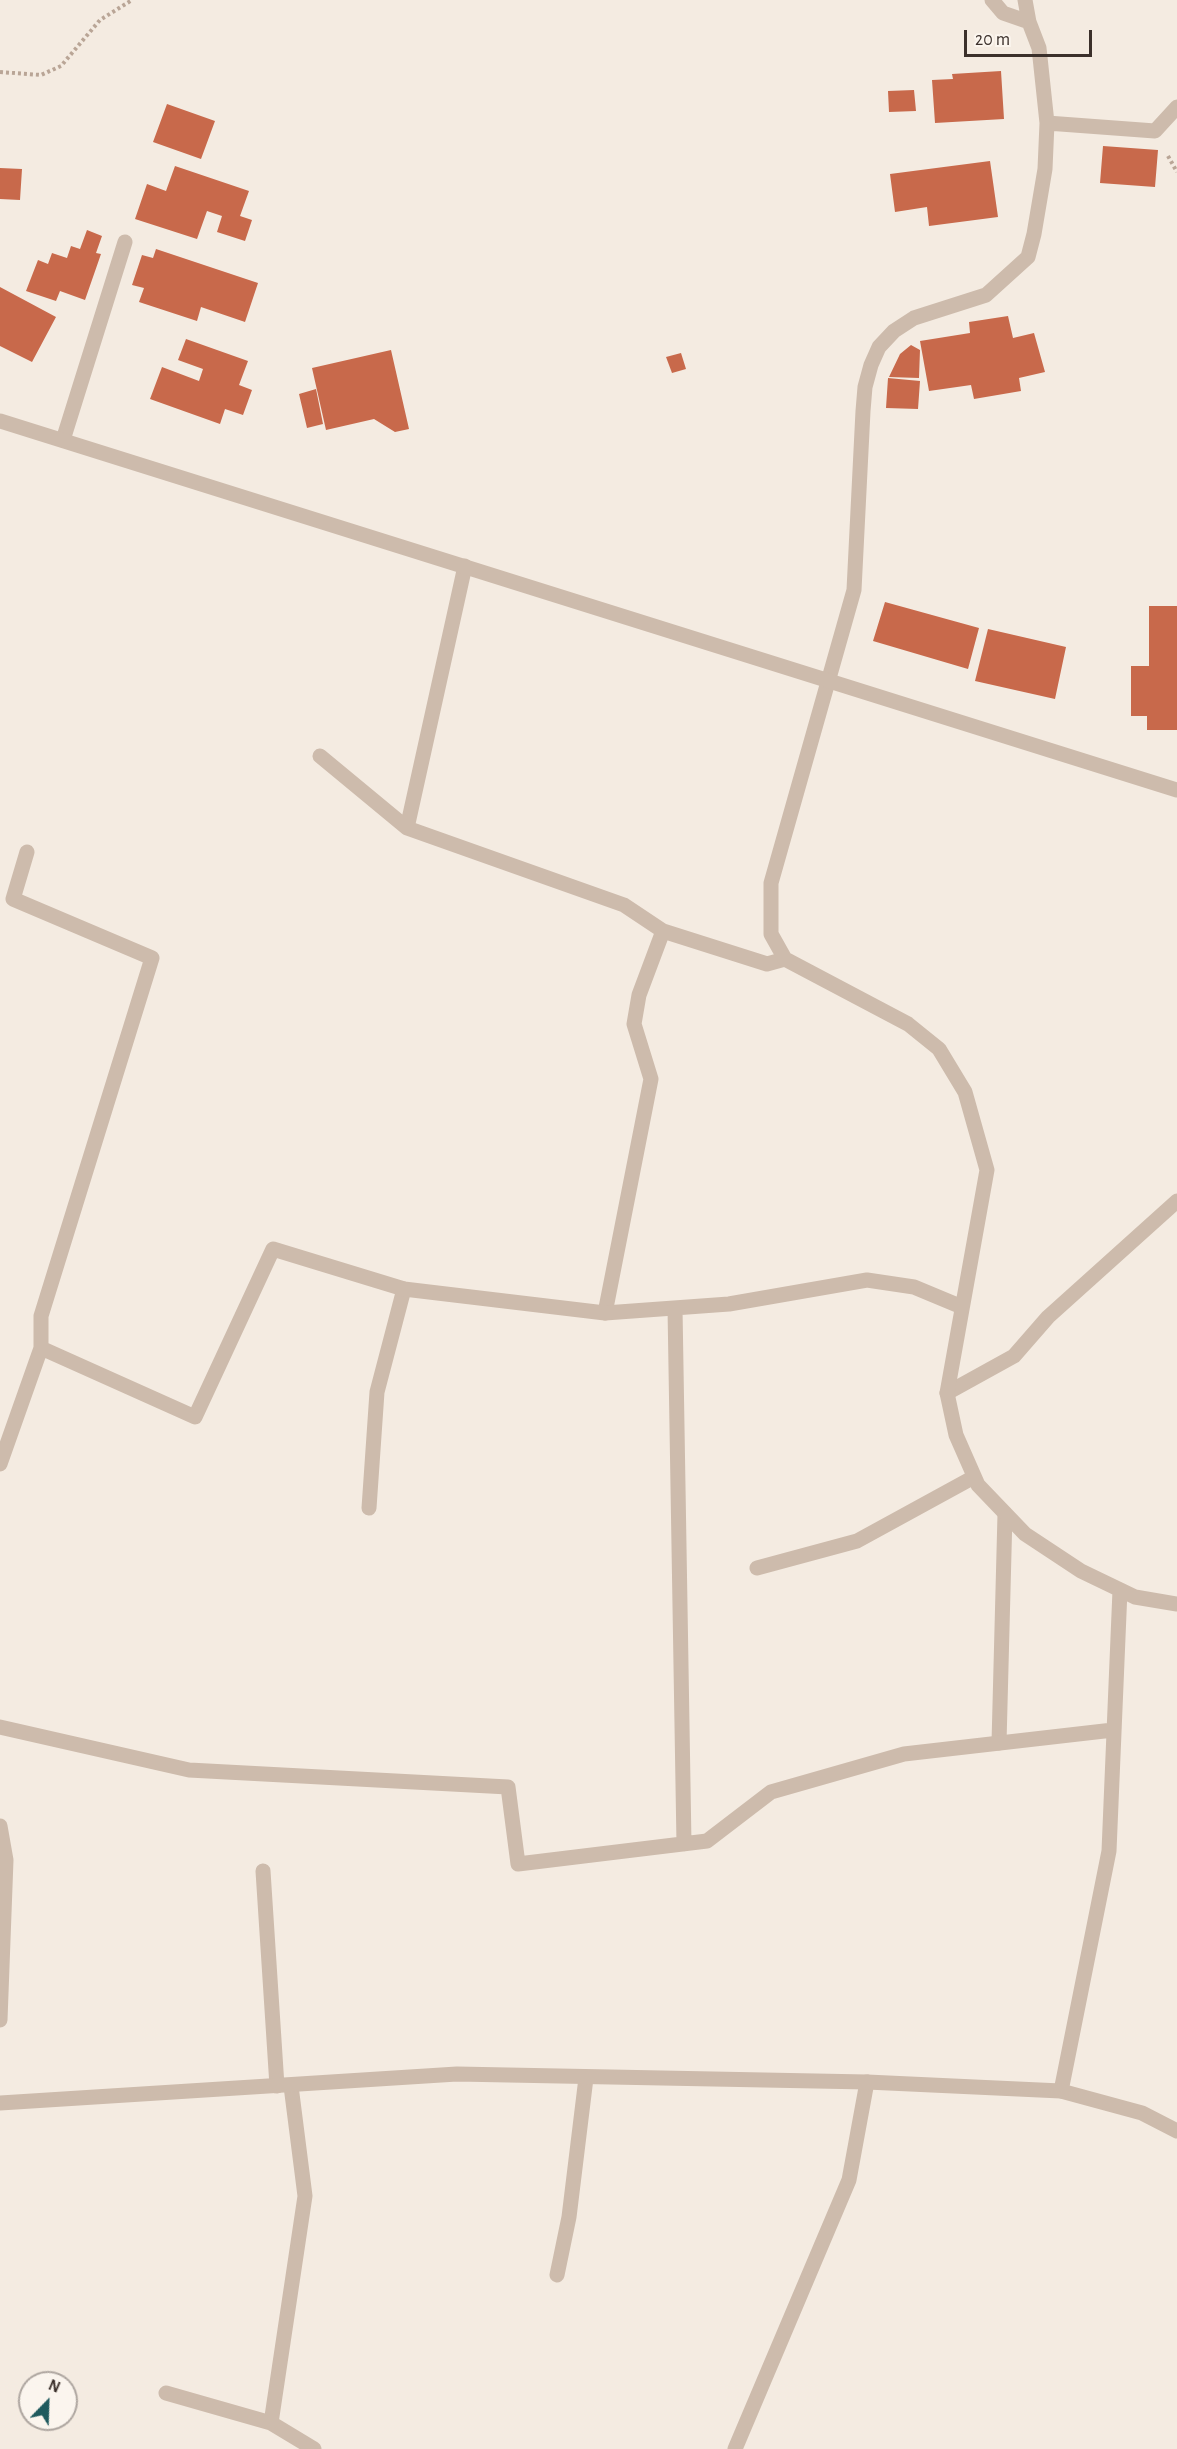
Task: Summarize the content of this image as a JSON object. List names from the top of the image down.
{
  "scale_bar": "20 m",
  "north": "top right"
}
